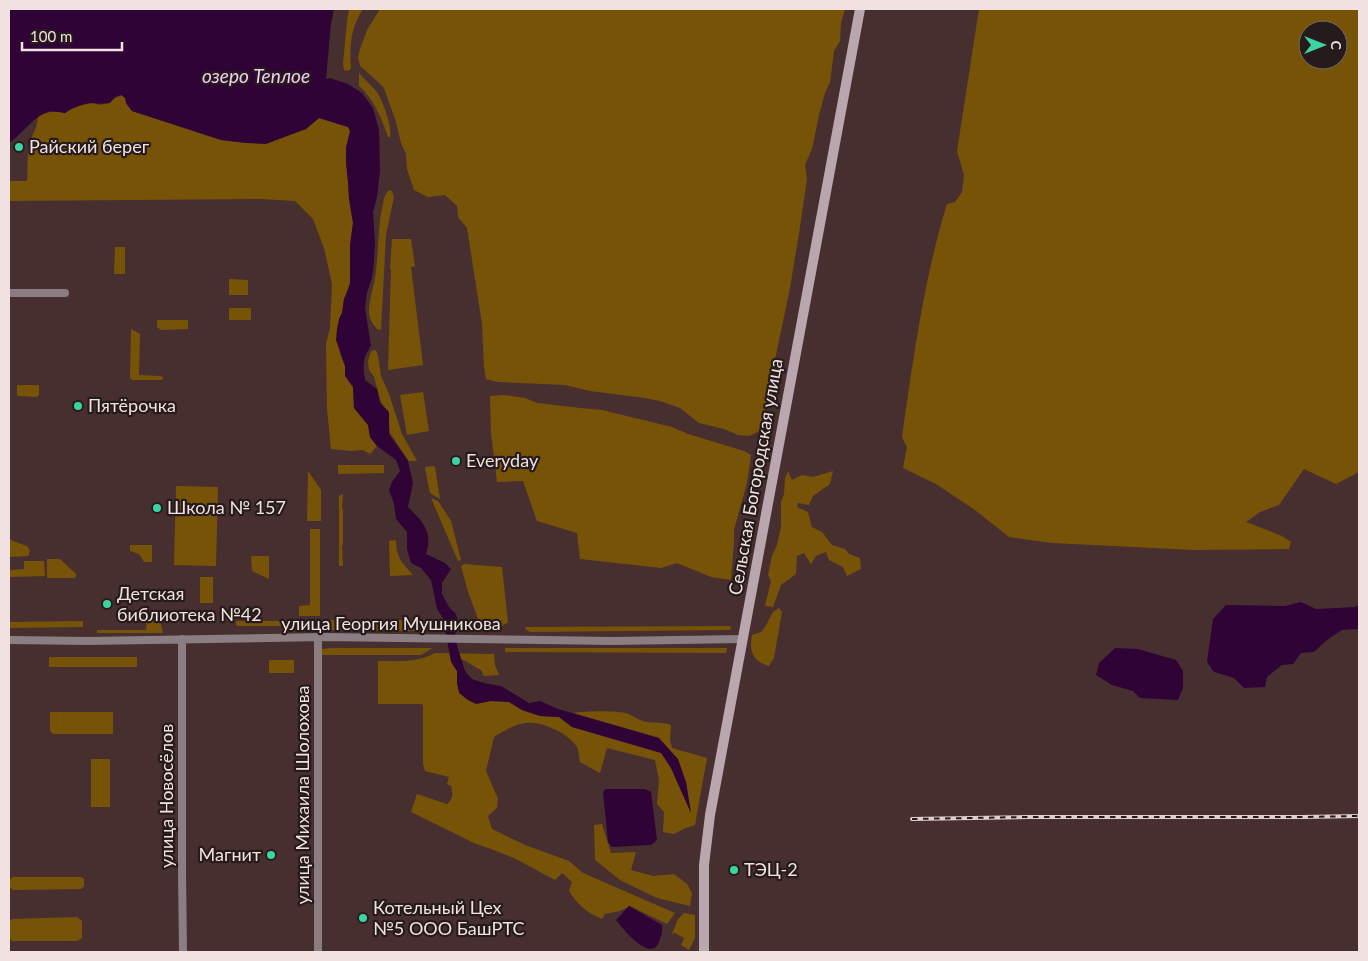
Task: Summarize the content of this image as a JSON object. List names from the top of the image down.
{
  "streets": {
    "main road": ["Сельская Богородская улица"],
    "street": ["улица Георгия Мушникова", "улица Михаила Шолохова", "улица Новосёлов"]
  },
  "crossings": [
    ["Сельская Богородская улица", "улица Георгия Мушникова"],
    ["улица Георгия Мушникова", "улица Михаила Шолохова"],
    ["улица Георгия Мушникова", "улица Новосёлов"]
  ],
  "water": ["озеро Теплое"],
  "places": [
    "Райский берег",
    "Пятёрочка",
    "Everyday",
    "Школа № 157",
    "Детская библиотека №42",
    "Магнит",
    "ТЭЦ-2",
    "Котельный Цех №5 ООО БашРТС"
  ],
  "scale_bar": "100 m",
  "north": "right"
}
